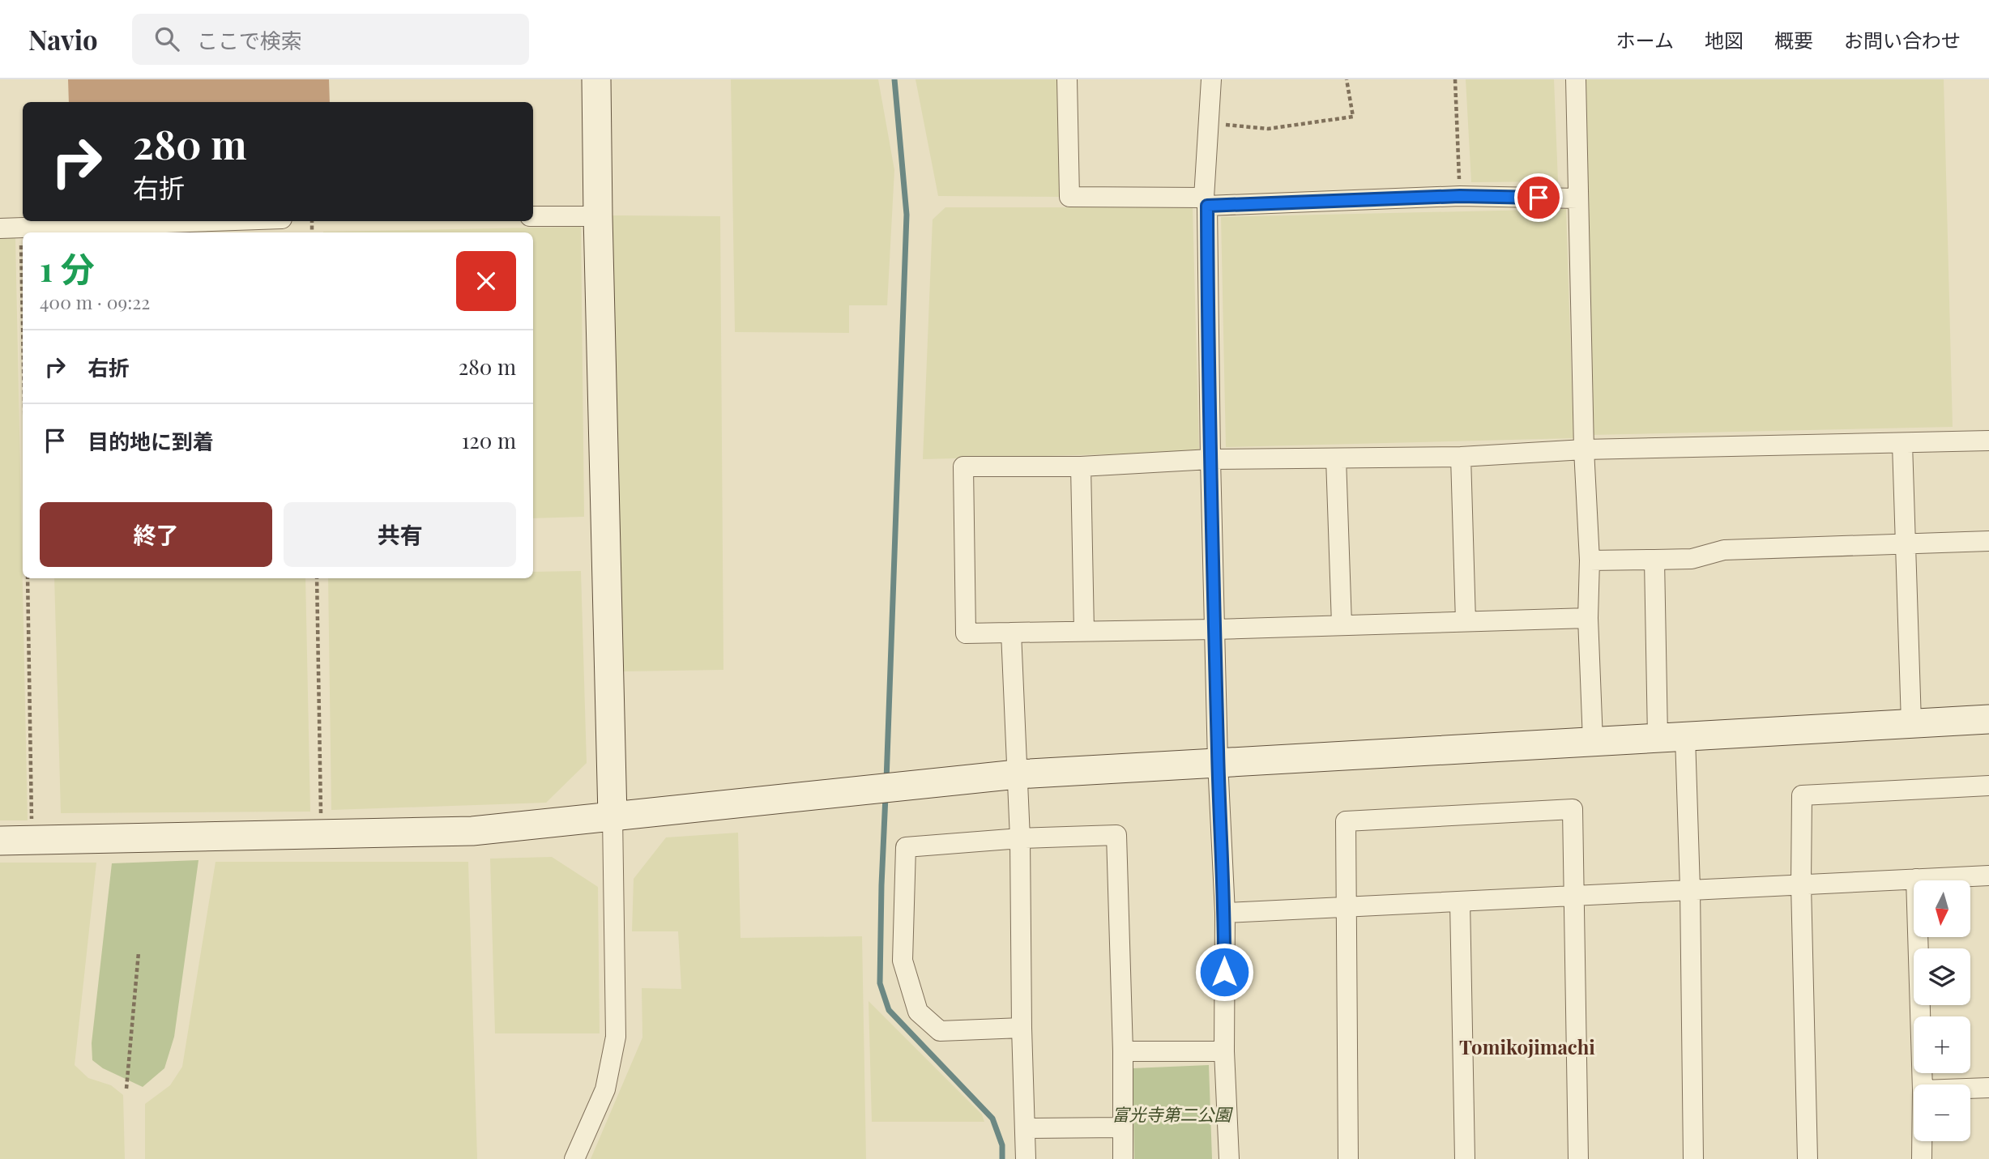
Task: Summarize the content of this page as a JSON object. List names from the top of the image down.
{
  "districts": ["Tomikojimachi"],
  "parks": ["富光寺第二公園"],
  "north": "bottom",
  "page": {
    "header": "Navio",
    "search": "ここで検索",
    "nav": [
      "ホーム",
      "地図",
      "概要",
      "お問い合わせ"
    ],
    "turn": ["280 m", "右折"],
    "heading": ["1 分", "400 m · 09:22"],
    "list": [
      {
        "name": "右折",
        "value": "280 m"
      },
      {
        "name": "目的地に到着",
        "value": "120 m"
      }
    ],
    "buttons": ["終了", "共有"],
    "map_buttons": ["+", "−"]
  }
}
